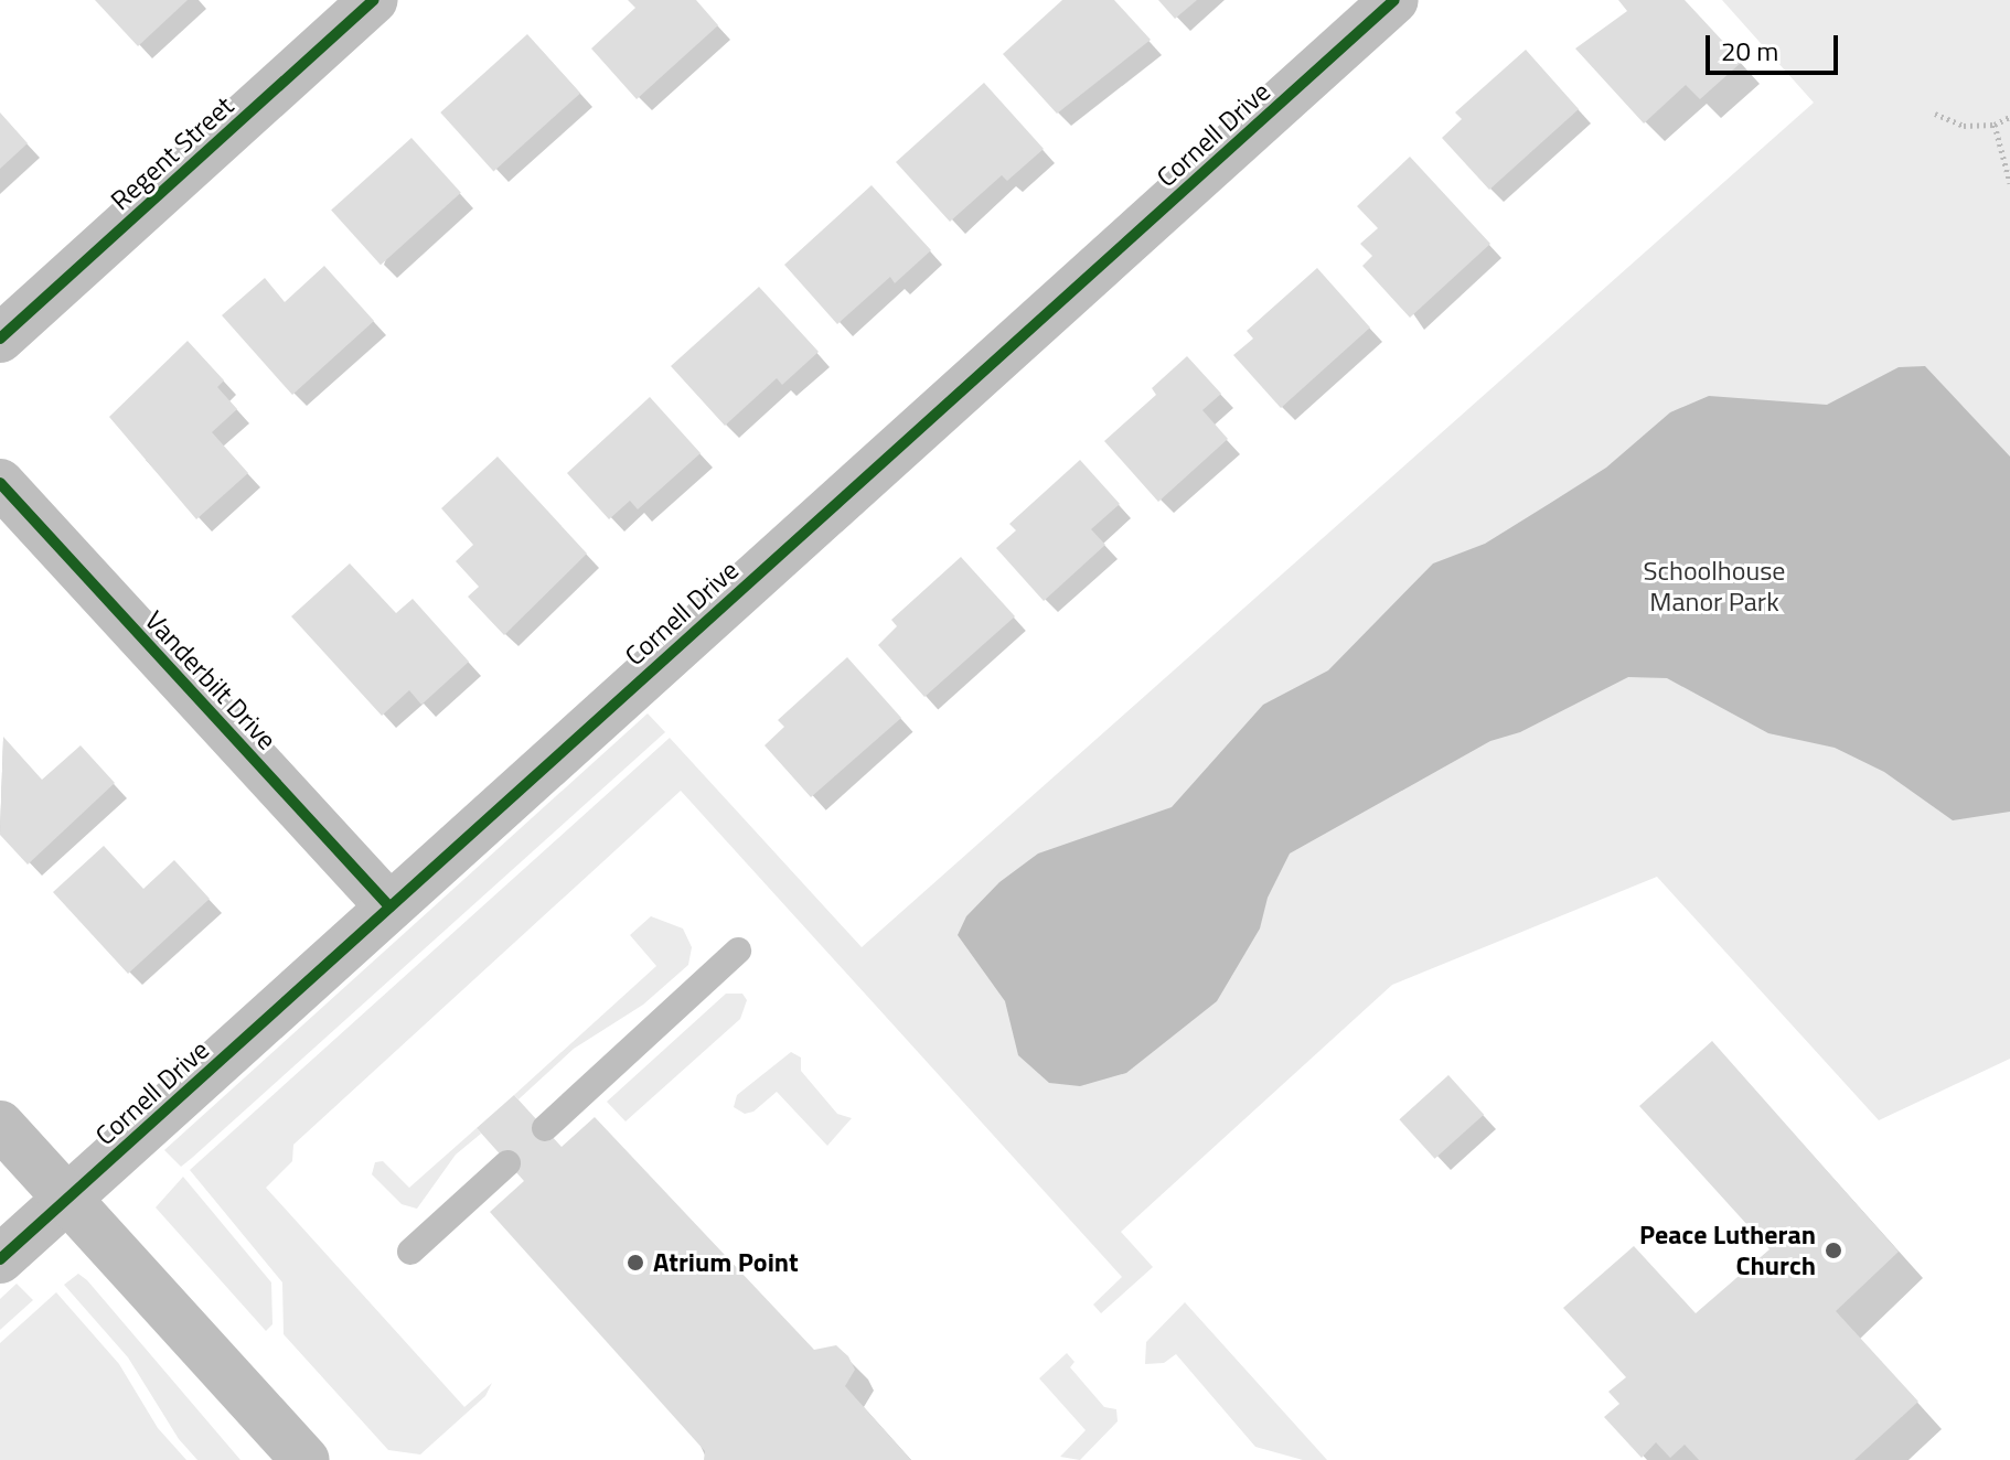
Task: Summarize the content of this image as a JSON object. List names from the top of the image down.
{
  "streets": {
    "street": ["Cornell Drive", "Regent Street", "Vanderbilt Drive"]
  },
  "crossings": [
    ["Cornell Drive", "Vanderbilt Drive"]
  ],
  "parks": ["Schoolhouse Manor Park"],
  "places": ["Peace Lutheran Church", "Atrium Point"],
  "scale_bar": "20 m"
}
